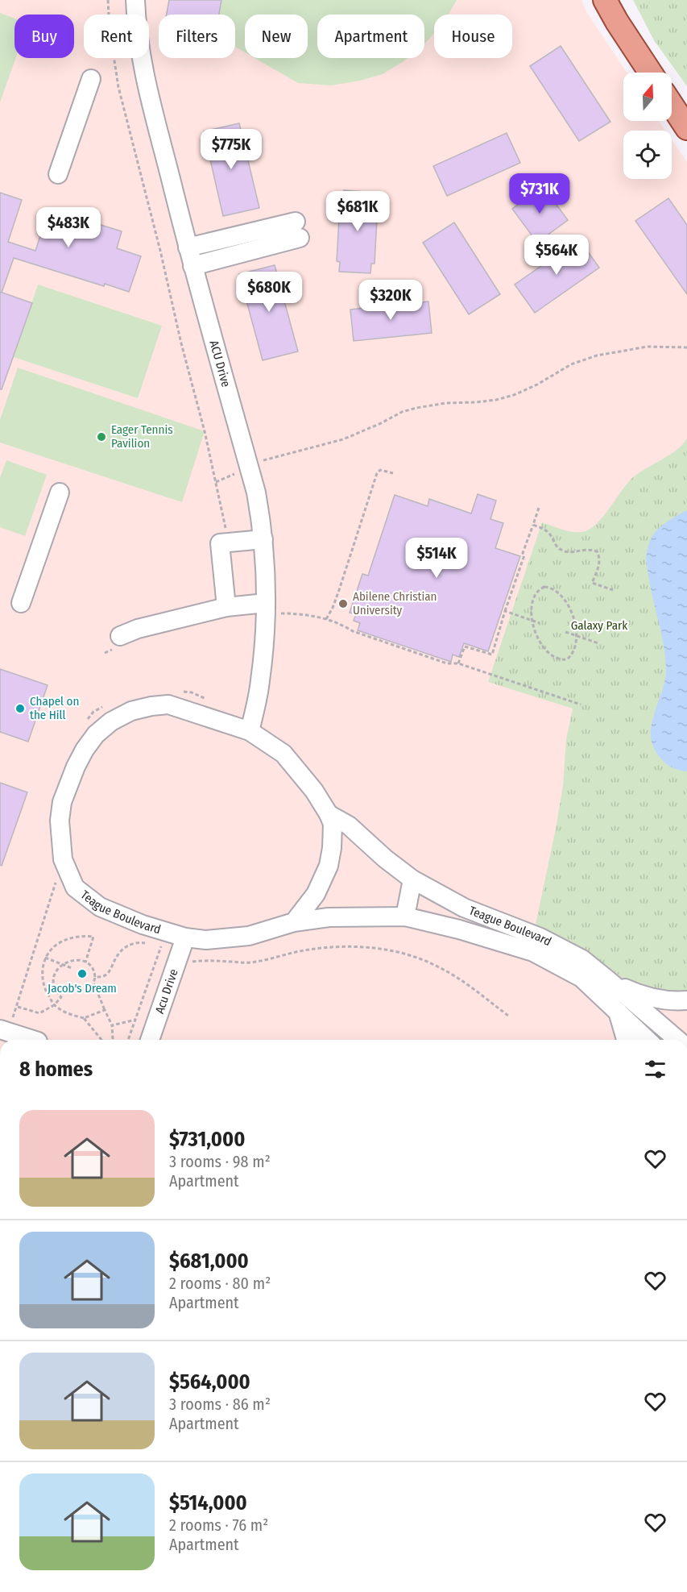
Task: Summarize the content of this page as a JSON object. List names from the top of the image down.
{
  "streets": {
    "street": ["ACU Drive", "Teague Boulevard", "Acu Drive"]
  },
  "crossings": [
    ["ACU Drive", "Teague Boulevard"],
    ["Teague Boulevard", "Acu Drive"]
  ],
  "parks": ["Galaxy Park"],
  "places": [
    "Eager Tennis Pavilion",
    "Abilene Christian University",
    "Chapel on the Hill",
    "Jacob's Dream"
  ],
  "north": "top",
  "page": {
    "chip": [
      "Buy",
      "Rent",
      "Filters",
      "New",
      "Apartment",
      "House"
    ],
    "price": [
      "$775K",
      "$731K",
      "$681K",
      "$483K",
      "$564K",
      "$680K",
      "$320K",
      "$514K"
    ],
    "heading": "8 homes",
    "list": [
      {
        "name": "$731,000",
        "note": "3 rooms · 98 m² · Apartment"
      },
      {
        "name": "$681,000",
        "note": "2 rooms · 80 m² · Apartment"
      },
      {
        "name": "$564,000",
        "note": "3 rooms · 86 m² · Apartment"
      },
      {
        "name": "$514,000",
        "note": "2 rooms · 76 m² · Apartment"
      }
    ]
  }
}
